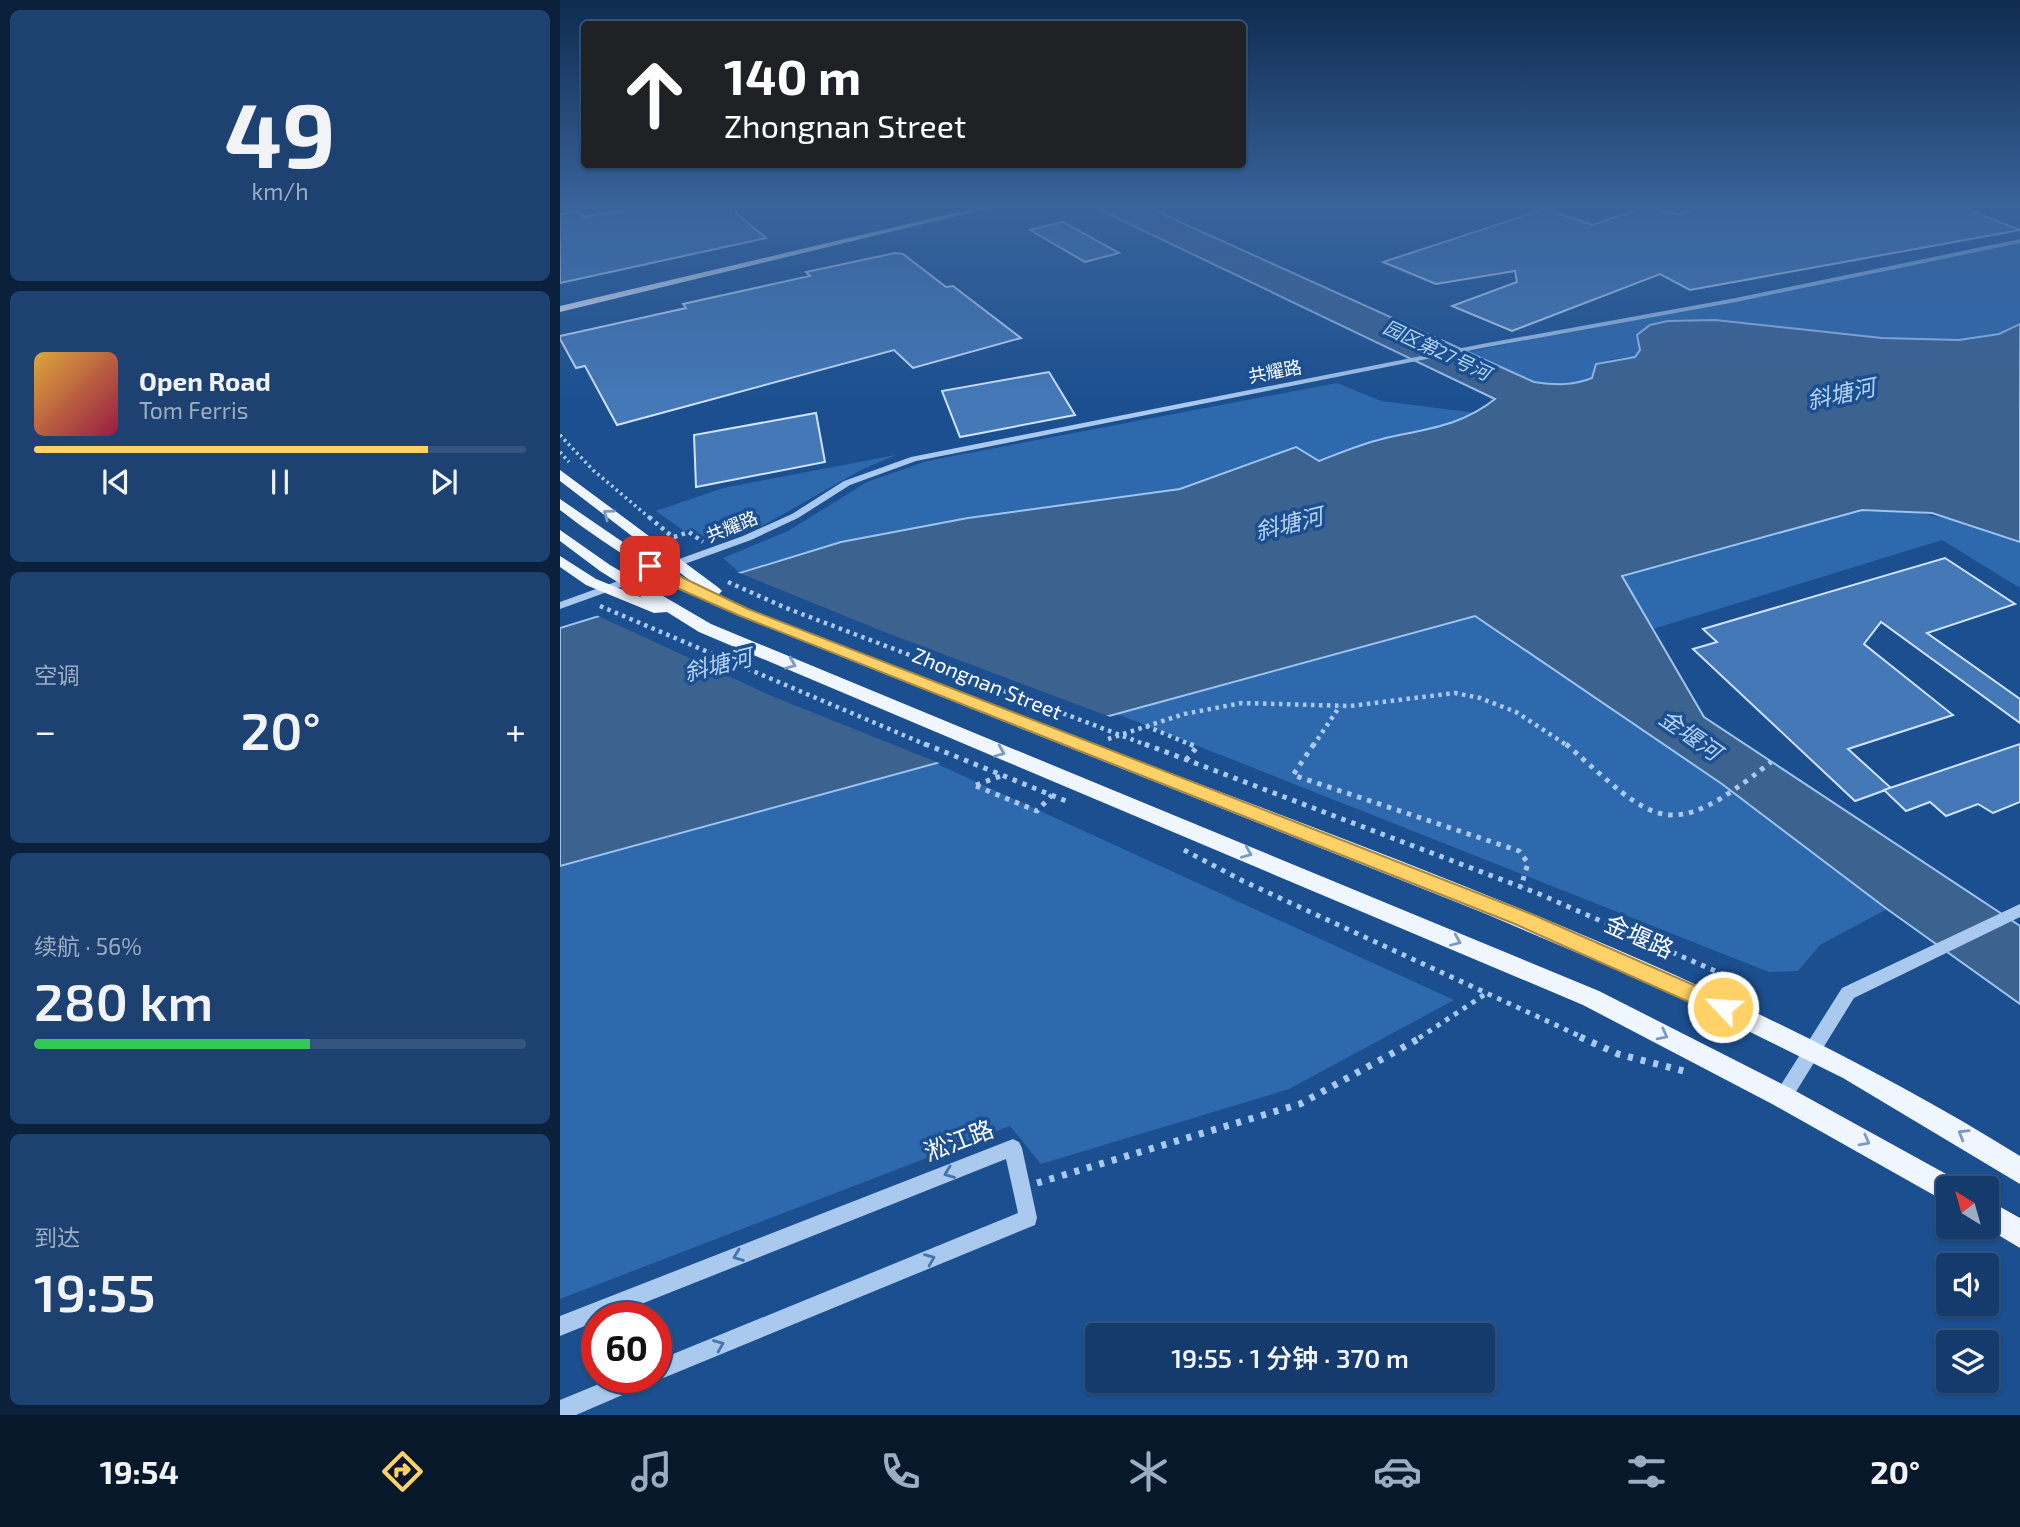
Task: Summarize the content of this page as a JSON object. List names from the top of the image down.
{
  "streets": {
    "main road": ["Zhongnan Street", "金堰路"],
    "street": ["共耀路", "淞江路"]
  },
  "crossings": [
    ["Zhongnan Street", "金堰路"]
  ],
  "water": ["园区第27号河", "斜塘河", "金堰河"],
  "north": "top left",
  "page": {
    "tile": [
      ["49", "km/h"],
      "空调",
      ["续航 · 56%", "280 km"],
      ["到达", "19:55"]
    ],
    "turn": ["140 m", "Zhongnan Street"],
    "song": ["Open Road", "Tom Ferris"],
    "heat": ["−", "20°", "+"],
    "limit": "60",
    "trip": "19:55 · 1 分钟 · 370 m",
    "tabs": ["19:54", "20°"]
  }
}
